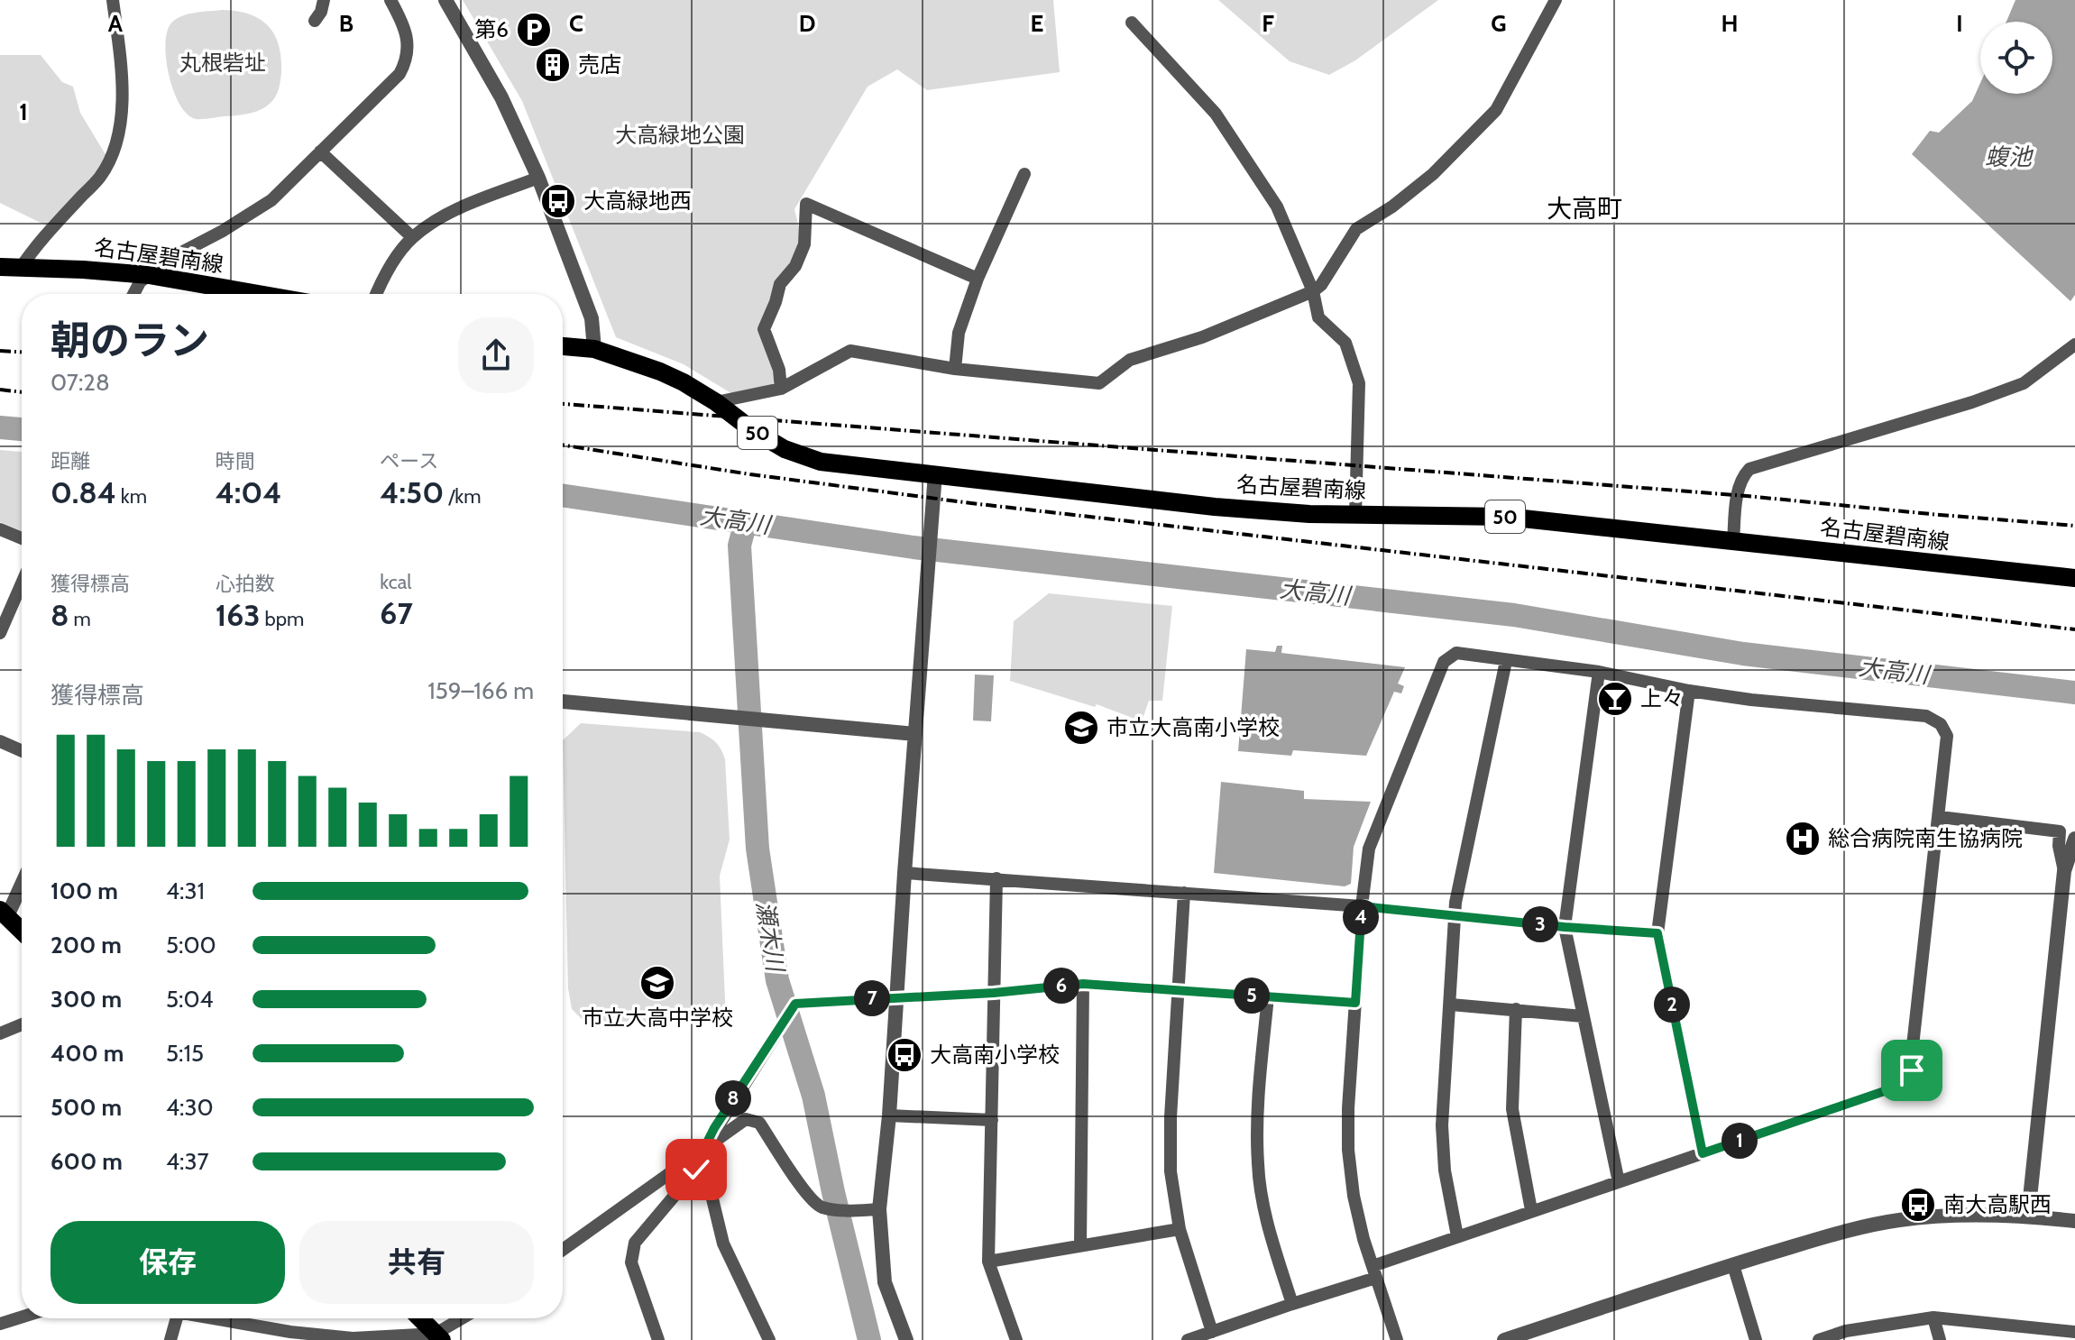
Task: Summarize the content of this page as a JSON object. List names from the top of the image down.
{
  "streets": {
    "main road": ["名古屋碧南線", "50"]
  },
  "districts": ["大高町"],
  "water": ["蝮池", "大高川", "瀬木川"],
  "parks": ["丸根砦址", "大高緑地公園"],
  "places": {
    "parking": ["第6"],
    "building": ["売店"],
    "bus stop": ["大高緑地西", "大高南小学校", "南大高駅西"],
    "bar": ["上々"],
    "school or university": ["市立大高南小学校", "市立大高中学校"],
    "hospital": ["総合病院南生協病院"]
  },
  "page": {
    "heading": ["朝のラン", "07:28"],
    "stats": [
      ["距離", "0.84 km"],
      ["時間", "4:04"],
      ["ペース", "4:50 /km"],
      ["獲得標高", "8 m"],
      ["心拍数", "163 bpm"],
      ["kcal", "67"]
    ],
    "chart": ["獲得標高", "159–166 m"],
    "list": [
      {
        "name": "100 m",
        "note": "4:31"
      },
      {
        "name": "200 m",
        "note": "5:00"
      },
      {
        "name": "300 m",
        "note": "5:04"
      },
      {
        "name": "400 m",
        "note": "5:15"
      },
      {
        "name": "500 m",
        "note": "4:30"
      },
      {
        "name": "600 m",
        "note": "4:37"
      }
    ],
    "pins": [
      "4",
      "3",
      "6",
      "5",
      "7",
      "2",
      "8",
      "1"
    ],
    "buttons": ["保存", "共有"]
  },
  "grid": {
    "columns": [
      "A",
      "B",
      "C",
      "D",
      "E",
      "F",
      "G",
      "H",
      "I"
    ],
    "rows": ["1"]
  }
}
